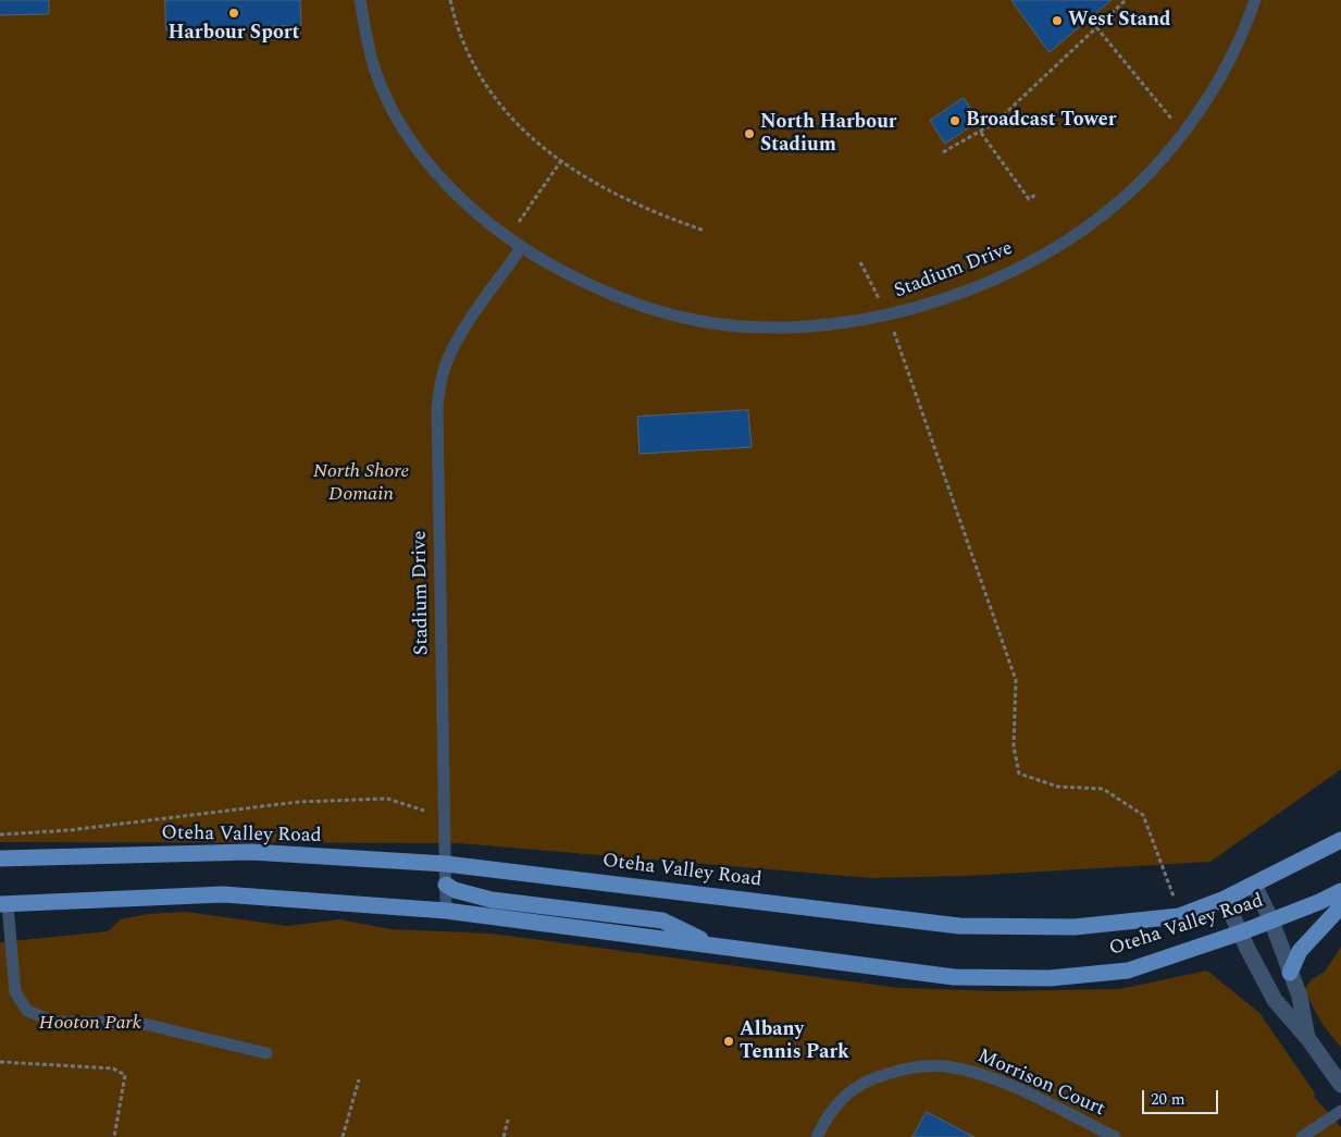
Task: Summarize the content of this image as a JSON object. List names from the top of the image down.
{
  "streets": {
    "main road": ["Oteha Valley Road"],
    "lane": ["Stadium Drive", "Morrison Court"]
  },
  "crossings": [
    ["Stadium Drive", "Oteha Valley Road"]
  ],
  "parks": ["North Shore Domain", "Hooton Park"],
  "places": [
    "Harbour Sport",
    "West Stand",
    "Broadcast Tower",
    "North Harbour Stadium",
    "Albany Tennis Park"
  ],
  "scale_bar": "20 m"
}
